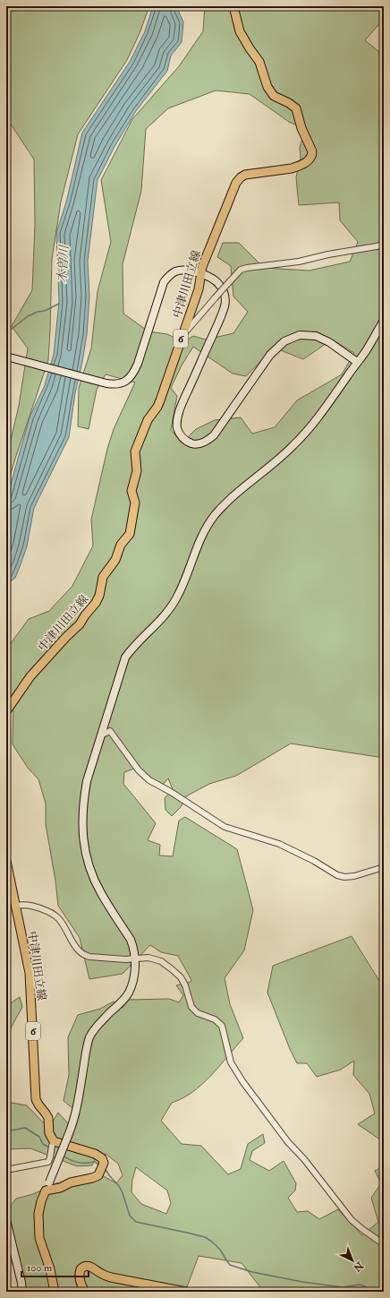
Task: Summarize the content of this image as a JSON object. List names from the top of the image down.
{
  "streets": {
    "main road": ["中津川田立線", "6"]
  },
  "water": ["木曽川"],
  "scale_bar": "100 m",
  "north": "bottom right"
}
